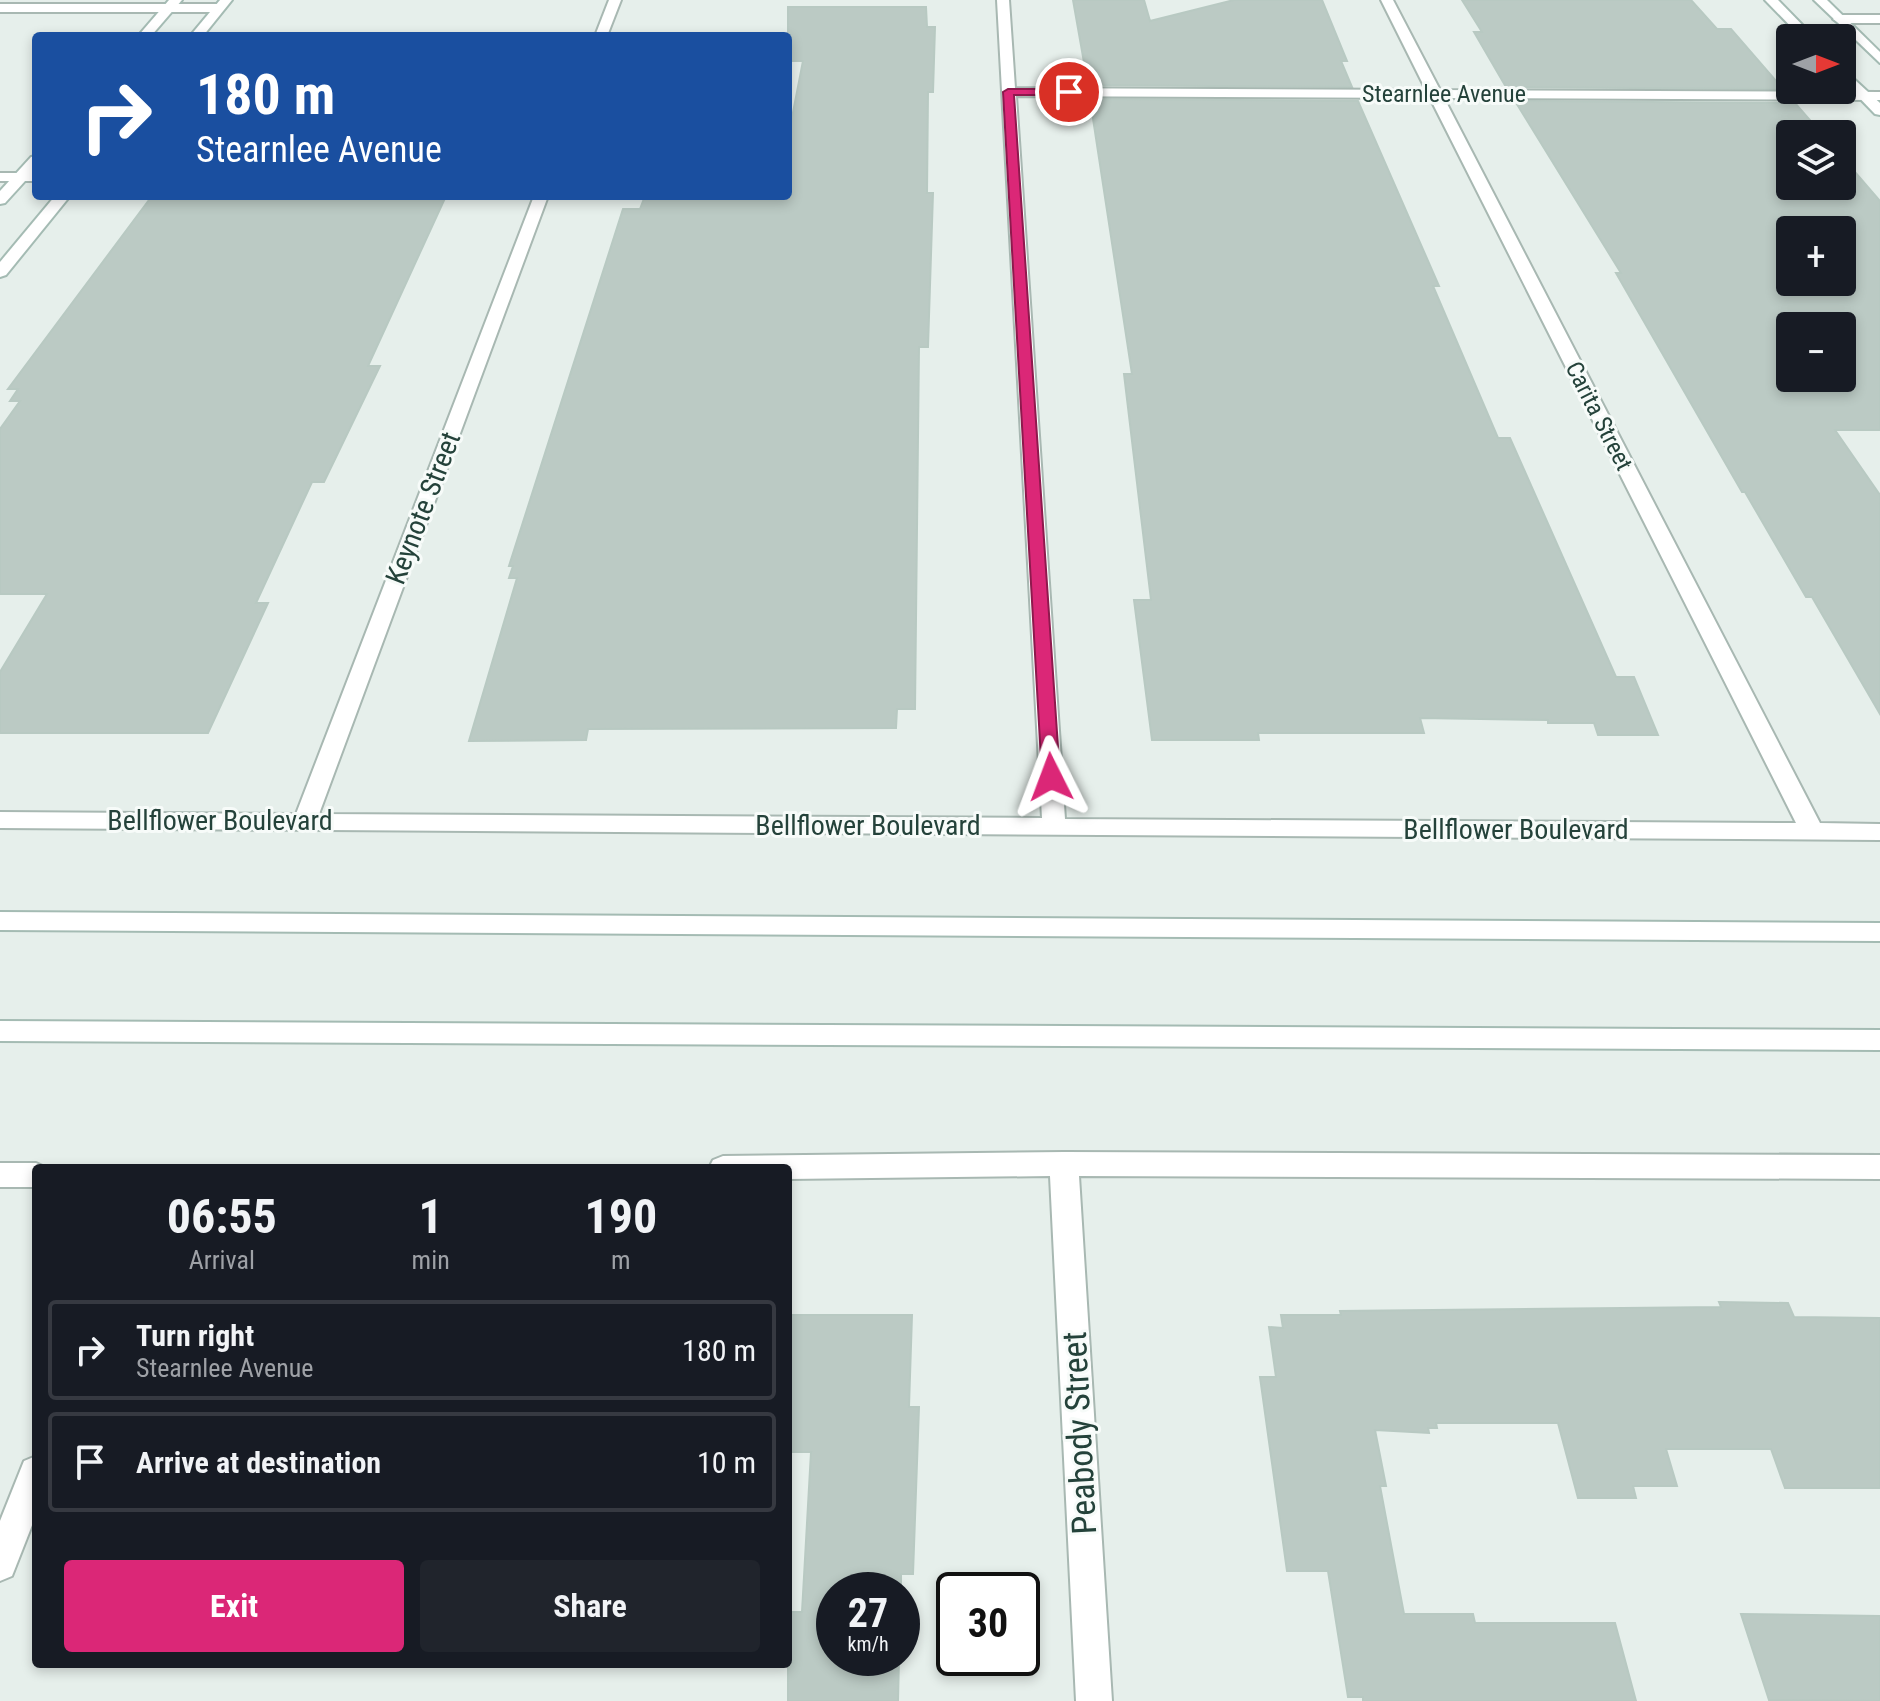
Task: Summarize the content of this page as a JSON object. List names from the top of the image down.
{
  "streets": {
    "street": [
      "Stearnlee Avenue",
      "Carita Street",
      "Keynote Street",
      "Bellflower Boulevard",
      "Peabody Street"
    ]
  },
  "crossings": [
    ["Stearnlee Avenue", "Carita Street"],
    ["Carita Street", "Bellflower Boulevard"],
    ["Keynote Street", "Bellflower Boulevard"]
  ],
  "north": "right",
  "page": {
    "map_buttons": ["+", "−"],
    "turn": ["180 m", "Stearnlee Avenue"],
    "eta": [
      "06:55",
      "Arrival",
      "1",
      "min",
      "190",
      "m"
    ],
    "list": [
      {
        "name": "Turn right",
        "note": "Stearnlee Avenue",
        "value": "180 m"
      },
      {
        "name": "Arrive at destination",
        "value": "10 m"
      }
    ],
    "buttons": ["Exit", "Share"],
    "speed": "27 km/h",
    "limit": "30"
  }
}
